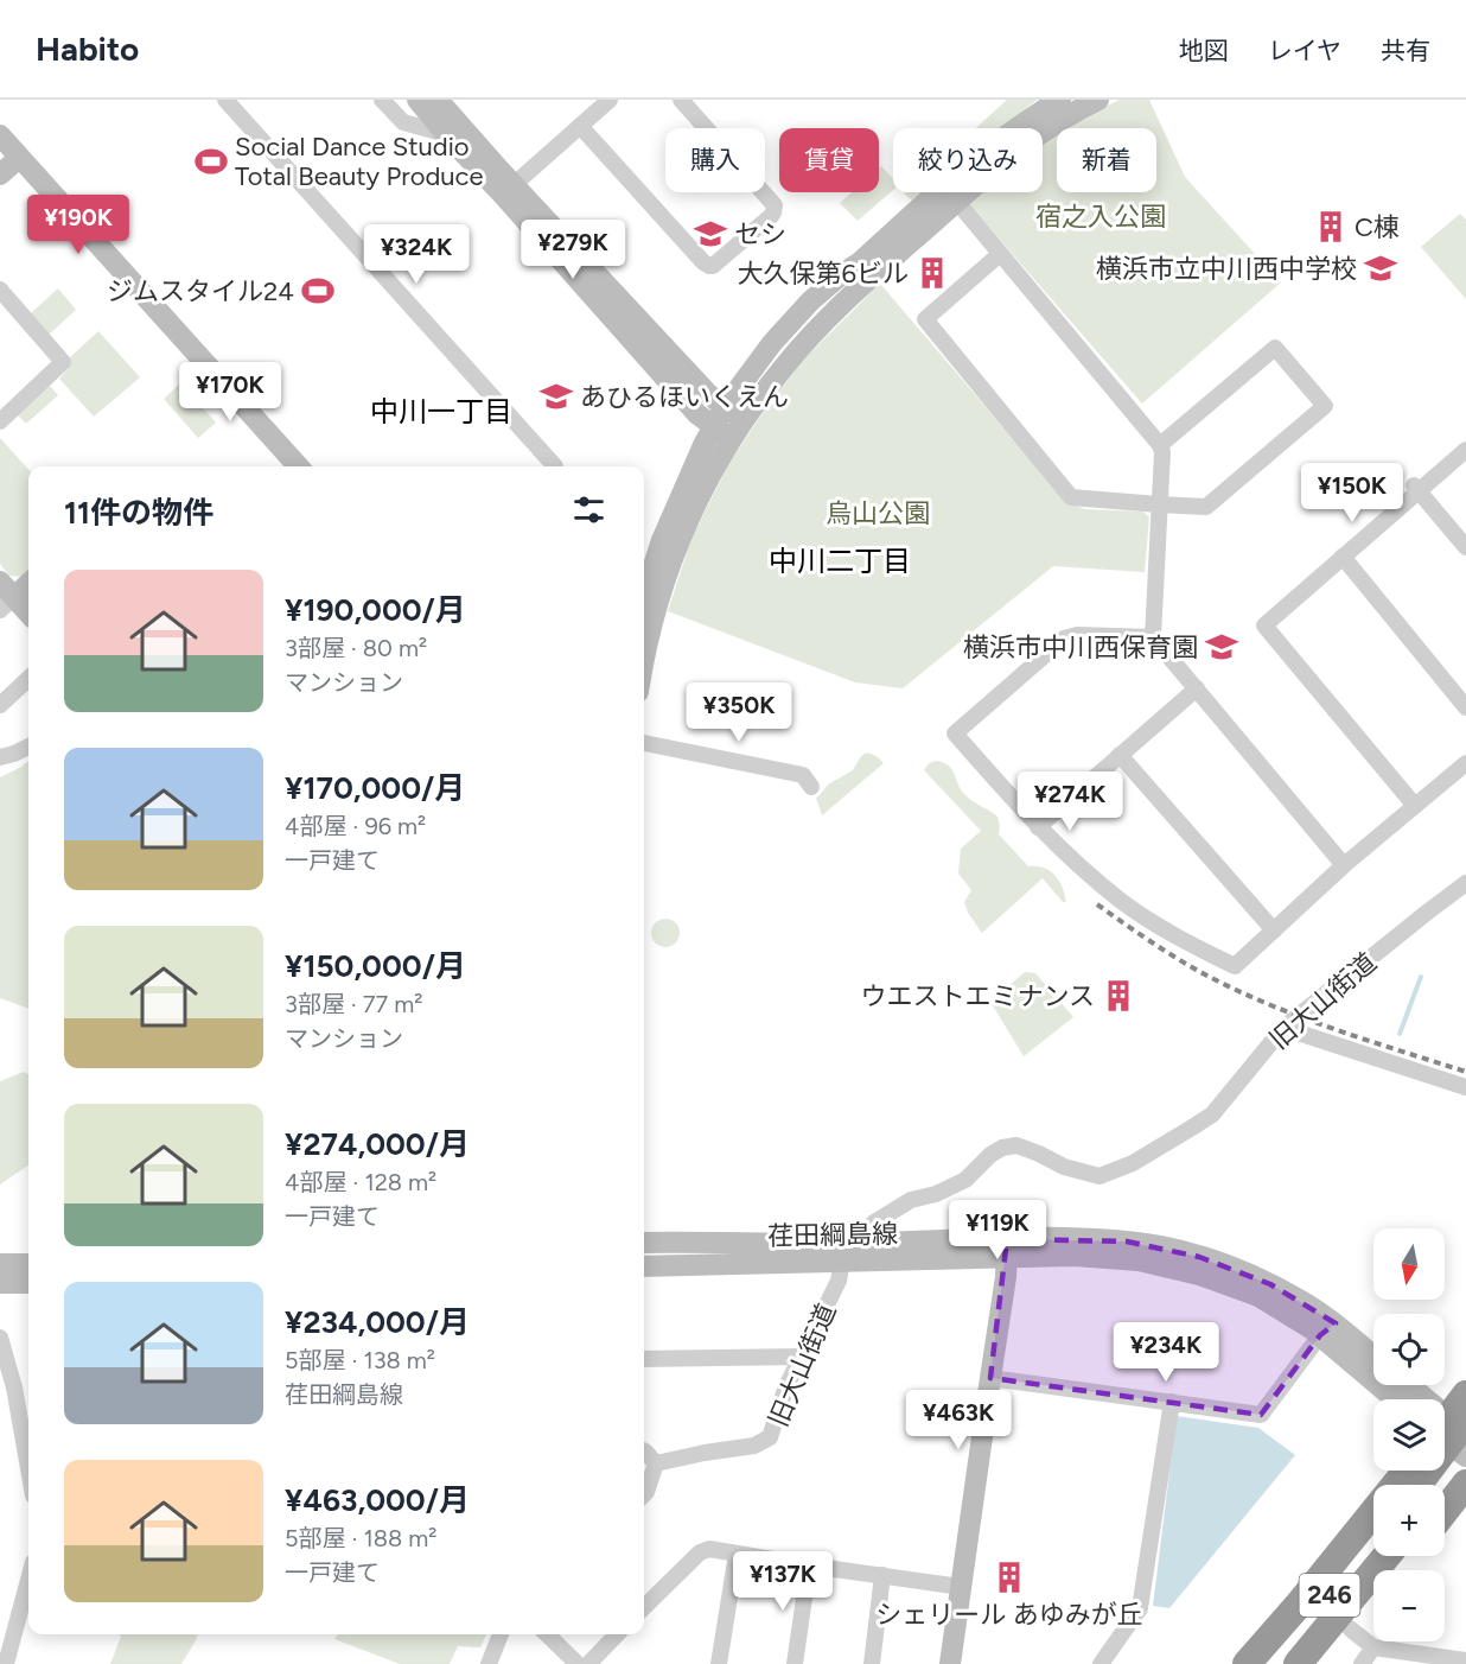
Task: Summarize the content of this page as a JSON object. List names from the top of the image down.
{
  "streets": {
    "highway": ["246"],
    "street": ["旧大山街道", "荏田綱島線"]
  },
  "crossings": [
    ["旧大山街道", "荏田綱島線"]
  ],
  "districts": ["中川一丁目", "中川二丁目"],
  "parks": ["宿之入公園", "烏山公園"],
  "places": {
    "sports": ["Social Dance Studio Total Beauty Produce", "ジムスタイル24"],
    "building": [
      "C棟",
      "大久保第6ビル",
      "ウエストエミナンス",
      "シェリール あゆみが丘"
    ],
    "school or university": [
      "セシ",
      "横浜市立中川西中学校",
      "あひるほいくえん",
      "横浜市中川西保育園"
    ]
  },
  "north": "bottom",
  "page": {
    "header": "Habito",
    "nav": ["地図", "レイヤ", "共有"],
    "chip": [
      "購入",
      "賃貸",
      "絞り込み",
      "新着"
    ],
    "price": [
      "¥190K",
      "¥279K",
      "¥324K",
      "¥170K",
      "¥150K",
      "¥350K",
      "¥274K",
      "¥119K",
      "¥234K",
      "¥463K",
      "¥137K"
    ],
    "heading": "11件の物件",
    "list": [
      {
        "name": "¥190,000/月",
        "note": "3部屋 · 80 m² · マンション"
      },
      {
        "name": "¥170,000/月",
        "note": "4部屋 · 96 m² · 一戸建て"
      },
      {
        "name": "¥150,000/月",
        "note": "3部屋 · 77 m² · マンション"
      },
      {
        "name": "¥274,000/月",
        "note": "4部屋 · 128 m² · 一戸建て"
      },
      {
        "name": "¥234,000/月",
        "note": "5部屋 · 138 m² · 荏田綱島線"
      },
      {
        "name": "¥463,000/月",
        "note": "5部屋 · 188 m² · 一戸建て"
      }
    ],
    "map_buttons": ["+", "−"]
  }
}
